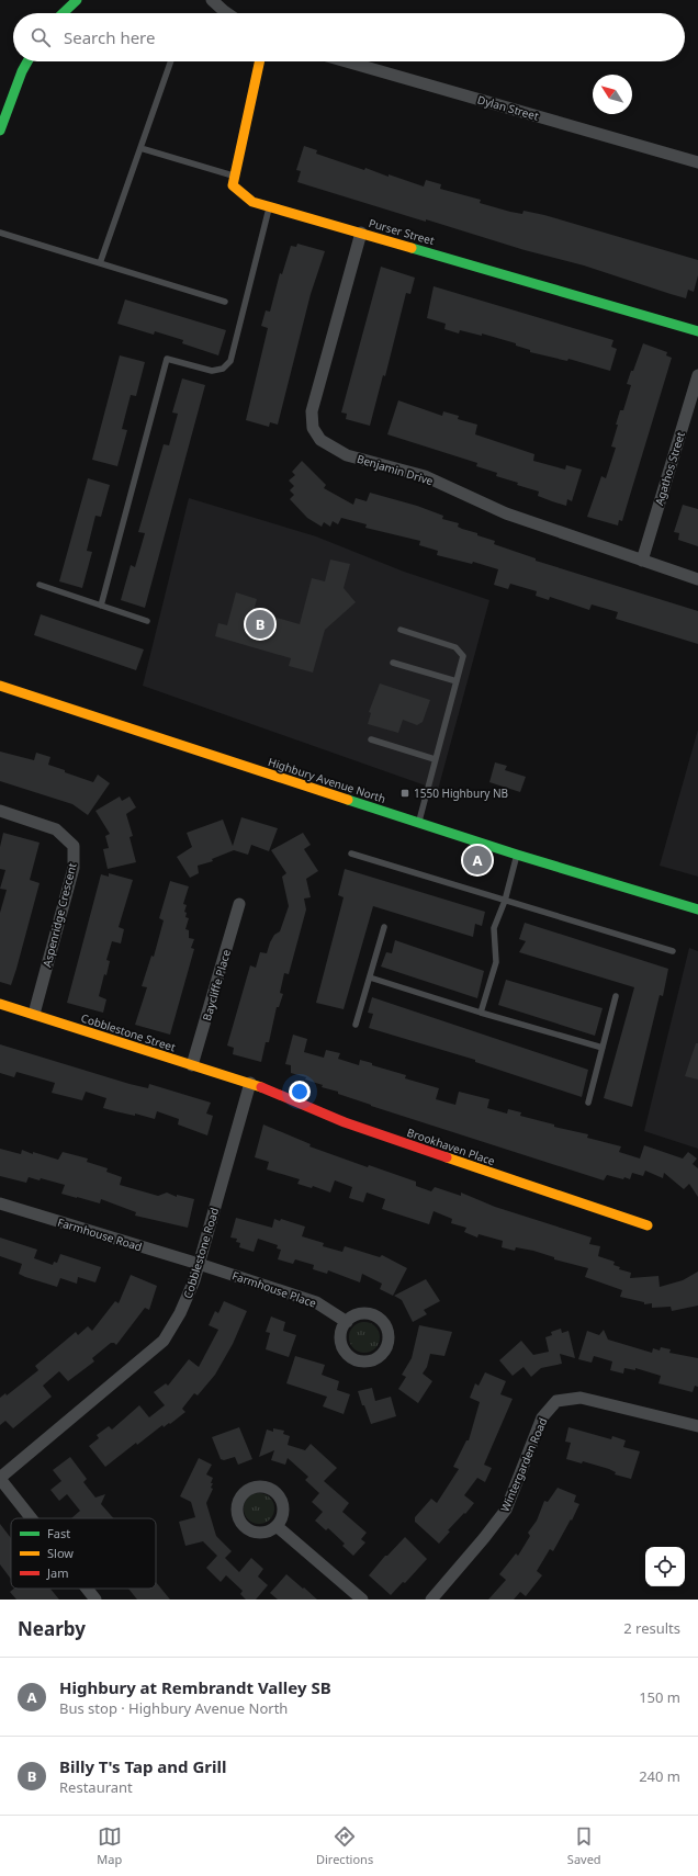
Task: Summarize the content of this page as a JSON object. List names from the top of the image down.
{
  "streets": {
    "street": [
      "Dylan Street",
      "Purser Street",
      "Agathos Street",
      "Benjamin Drive",
      "Highbury Avenue North",
      "Aspenridge Crescent",
      "Baycliffe Place",
      "Cobblestone Street",
      "Brookhaven Place",
      "Farmhouse Road",
      "Cobblestone Road",
      "Farmhouse Place",
      "Wintergarden Road"
    ]
  },
  "crossings": [
    ["Purser Street", "Benjamin Drive"],
    ["Agathos Street", "Benjamin Drive"],
    ["Aspenridge Crescent", "Cobblestone Street"],
    ["Baycliffe Place", "Cobblestone Street"],
    ["Cobblestone Street", "Brookhaven Place"],
    ["Cobblestone Street", "Cobblestone Road"],
    ["Brookhaven Place", "Cobblestone Road"],
    ["Farmhouse Road", "Cobblestone Road"],
    ["Farmhouse Road", "Farmhouse Place"],
    ["Cobblestone Road", "Farmhouse Place"]
  ],
  "places": {
    "transit": ["1550 Highbury NB"]
  },
  "legend": ["Fast", "Slow", "Jam"],
  "north": "top left",
  "page": {
    "search": "Search here",
    "pins": ["B", "A"],
    "heading": ["Nearby", "2 results"],
    "list": [
      {
        "mark": "A",
        "name": "Highbury at Rembrandt Valley SB",
        "note": "Bus stop · Highbury Avenue North",
        "value": "150 m"
      },
      {
        "mark": "B",
        "name": "Billy T's Tap and Grill",
        "note": "Restaurant",
        "value": "240 m"
      }
    ],
    "nav": ["Map", "Directions", "Saved"]
  }
}
